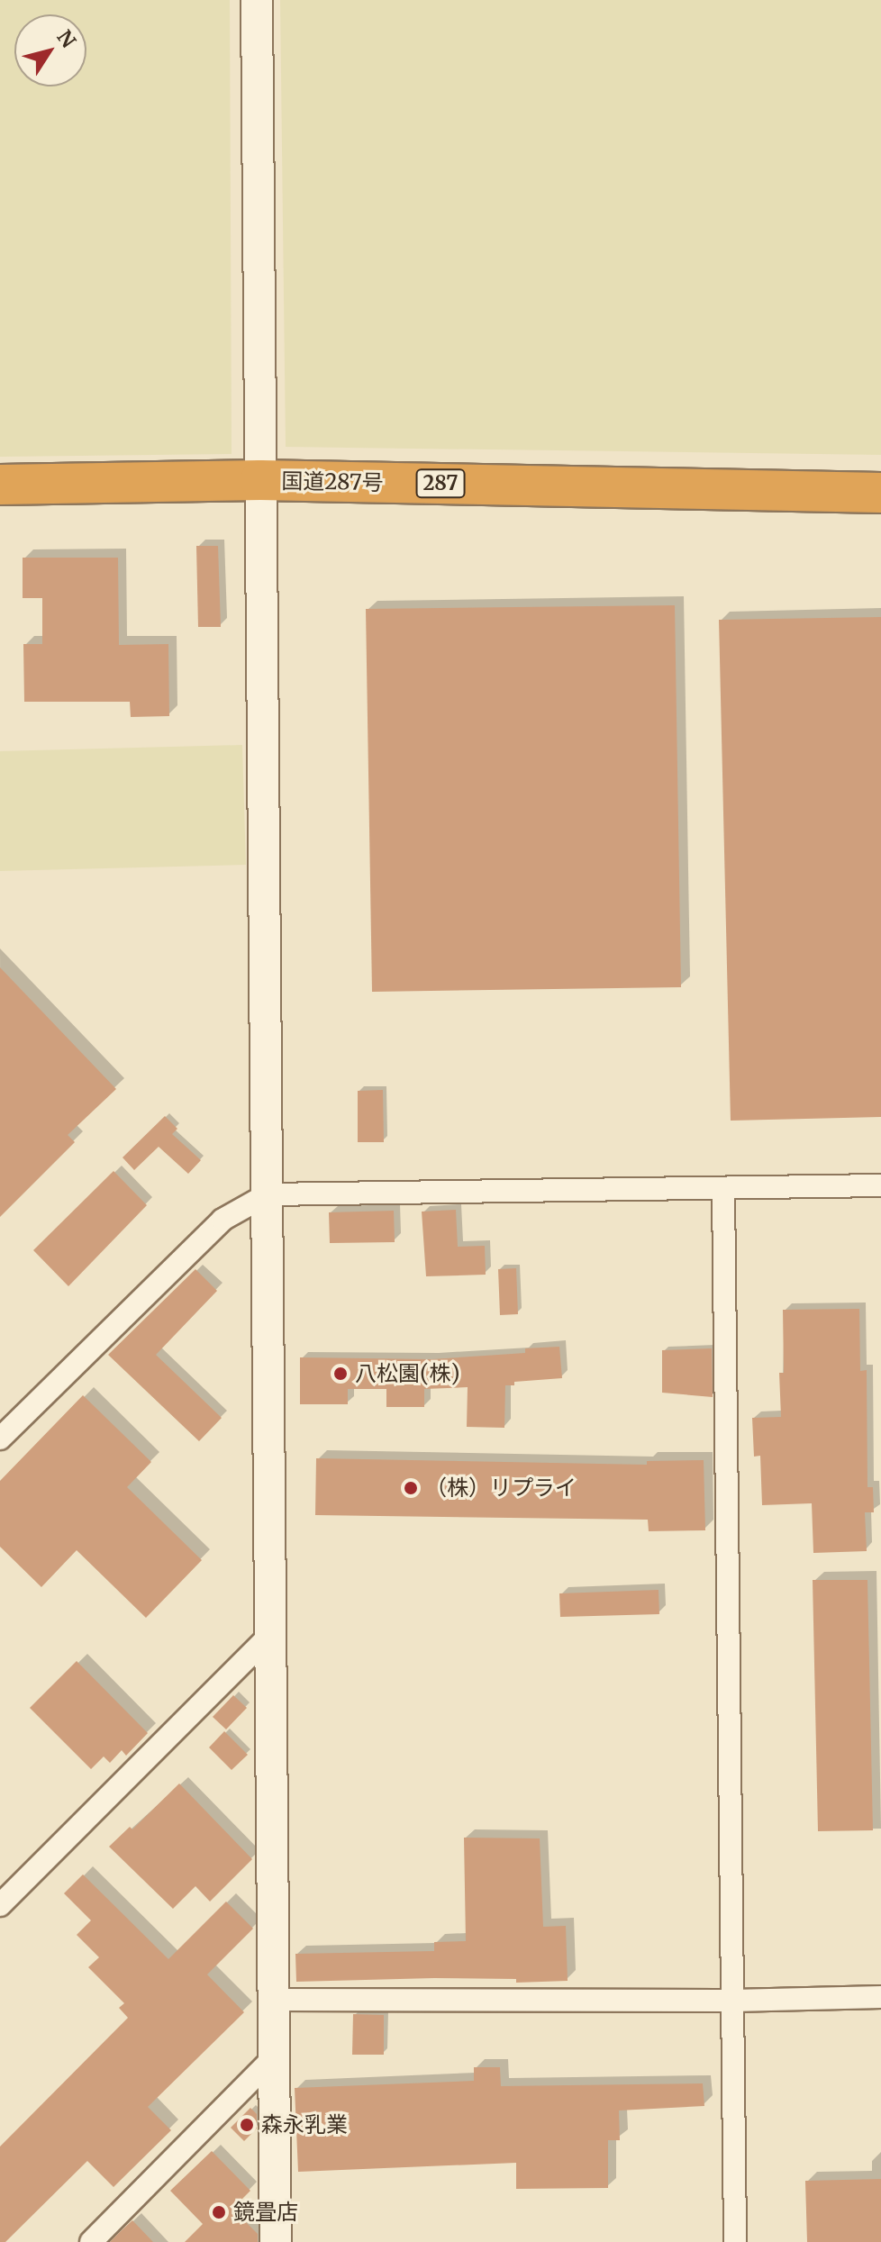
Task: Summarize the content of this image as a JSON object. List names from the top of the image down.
{
  "streets": {
    "highway": ["国道287号", "287"]
  },
  "places": [
    "八松園(株)",
    "（株）リプライ",
    "森永乳業",
    "鏡畳店"
  ],
  "north": "top right"
}
